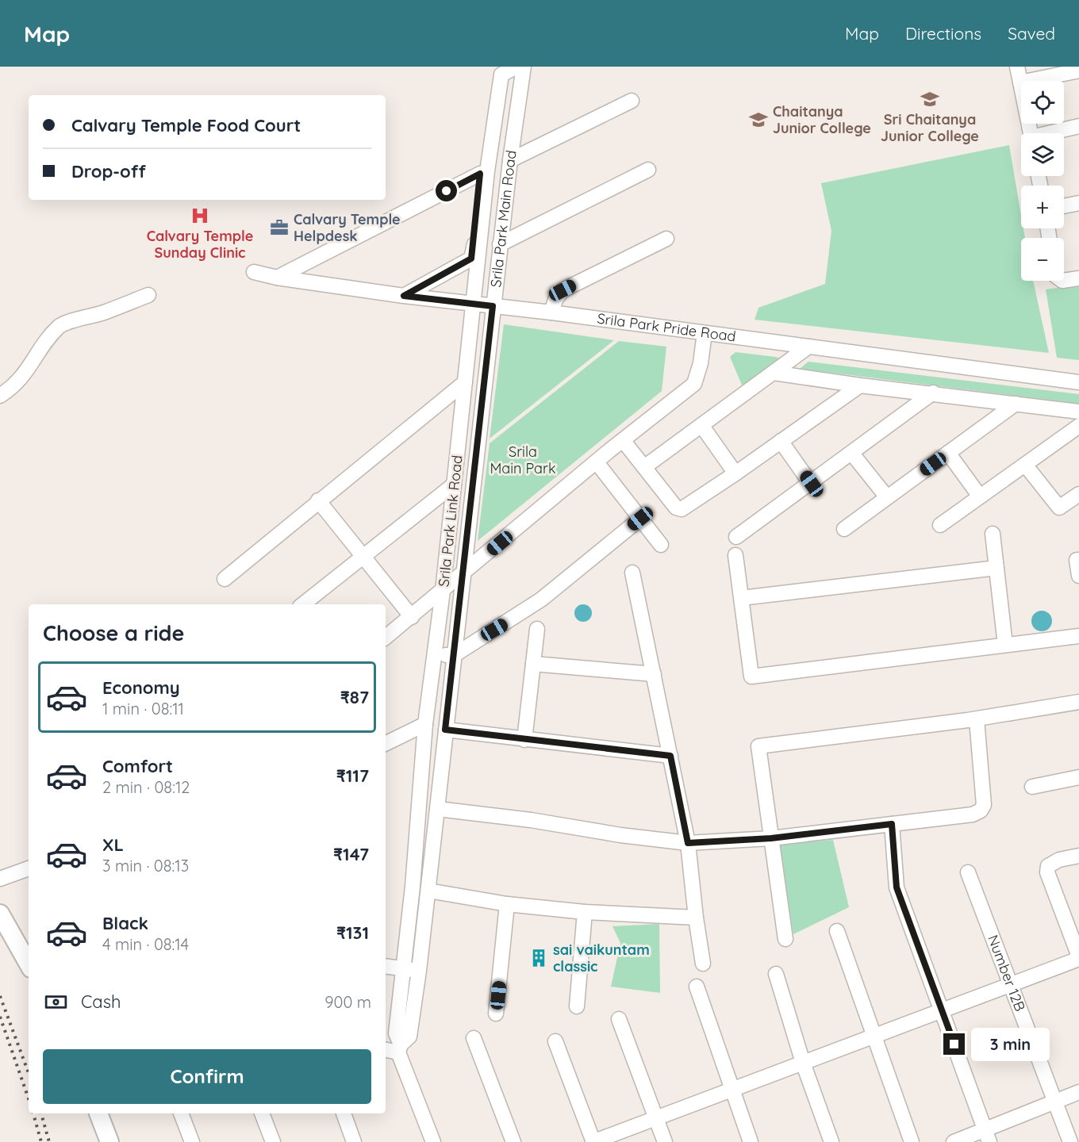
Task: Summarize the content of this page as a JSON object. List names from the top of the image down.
{
  "streets": {
    "street": [
      "Srila Park Main Road",
      "Srila Park Pride Road",
      "Srila Park Link Road",
      "Number 12B"
    ]
  },
  "crossings": [
    ["Srila Park Main Road", "Srila Park Pride Road"],
    ["Srila Park Pride Road", "Srila Park Link Road"]
  ],
  "parks": ["Srila Main Park"],
  "places": {
    "school or university": ["Sri Chaitanya Junior College", "Chaitanya Junior College"],
    "hospital": ["Calvary Temple Sunday Clinic"],
    "office": ["Calvary Temple Helpdesk"],
    "building": ["sai vaikuntam classic"]
  },
  "page": {
    "header": "Map",
    "nav": ["Map", "Directions", "Saved"],
    "map_buttons": ["+", "−"],
    "banner": ["Calvary Temple Food Court", "Drop-off"],
    "heading": "Choose a ride",
    "list": [
      {
        "name": "Economy",
        "note": "1 min · 08:11",
        "value": "₹87"
      },
      {
        "name": "Comfort",
        "note": "2 min · 08:12",
        "value": "₹117"
      },
      {
        "name": "XL",
        "note": "3 min · 08:13",
        "value": "₹147"
      },
      {
        "name": "Black",
        "note": "4 min · 08:14",
        "value": "₹131"
      }
    ],
    "pay": ["Cash", "900 m"],
    "bubble": "3 min",
    "buttons": "Confirm"
  }
}
